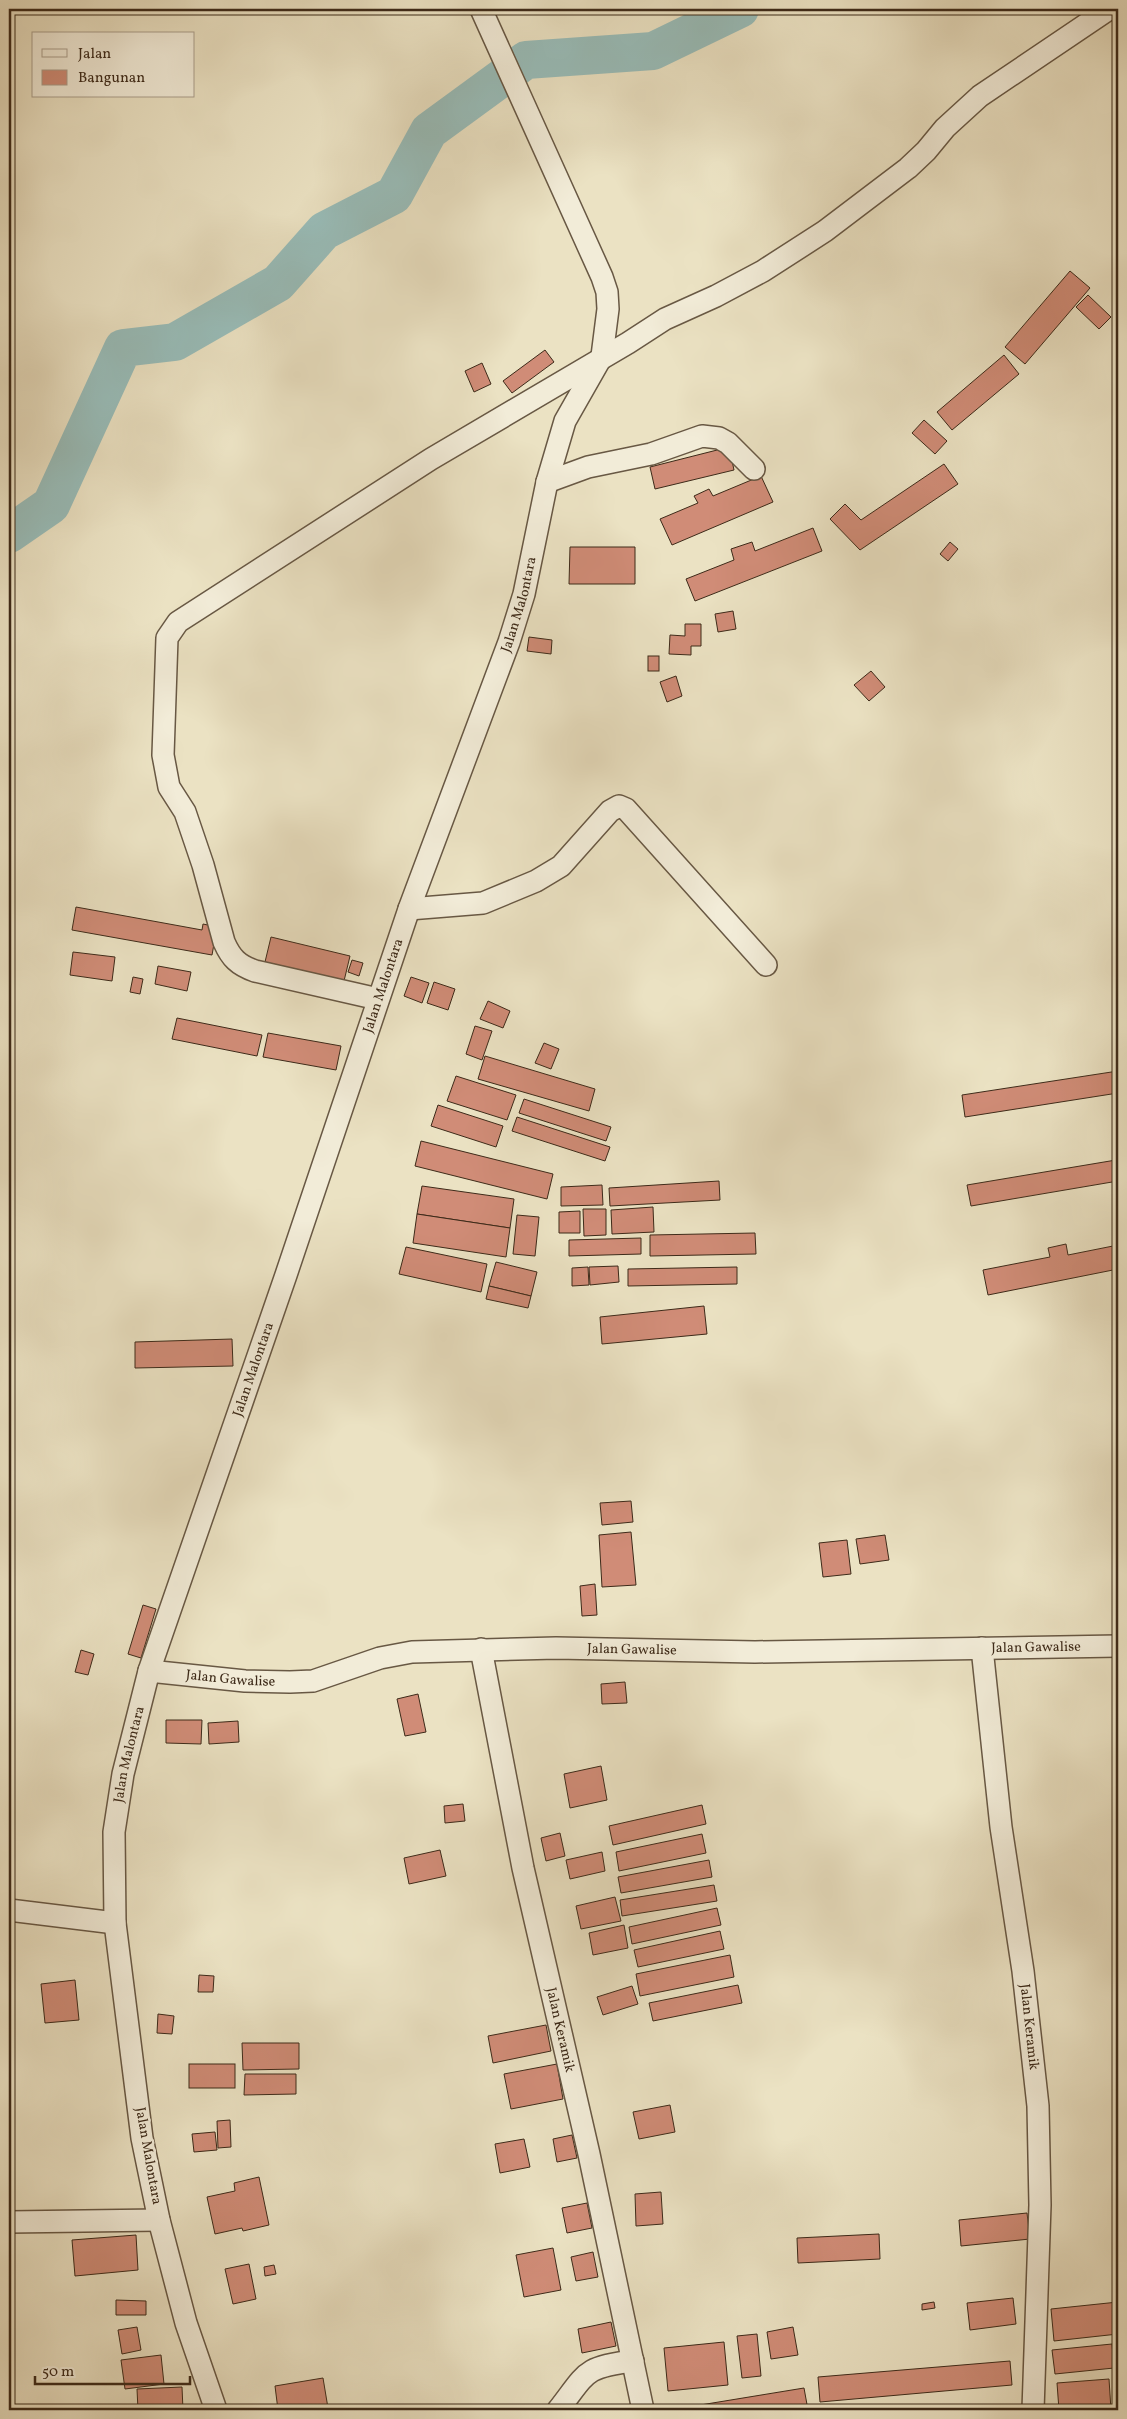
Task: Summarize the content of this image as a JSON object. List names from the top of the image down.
{
  "streets": {
    "street": ["Jalan Malontara", "Jalan Gawalise", "Jalan Keramik"]
  },
  "crossings": [
    ["Jalan Malontara", "Jalan Gawalise"],
    ["Jalan Gawalise", "Jalan Keramik"]
  ],
  "legend": ["Jalan", "Bangunan"],
  "scale_bar": "50 m"
}
